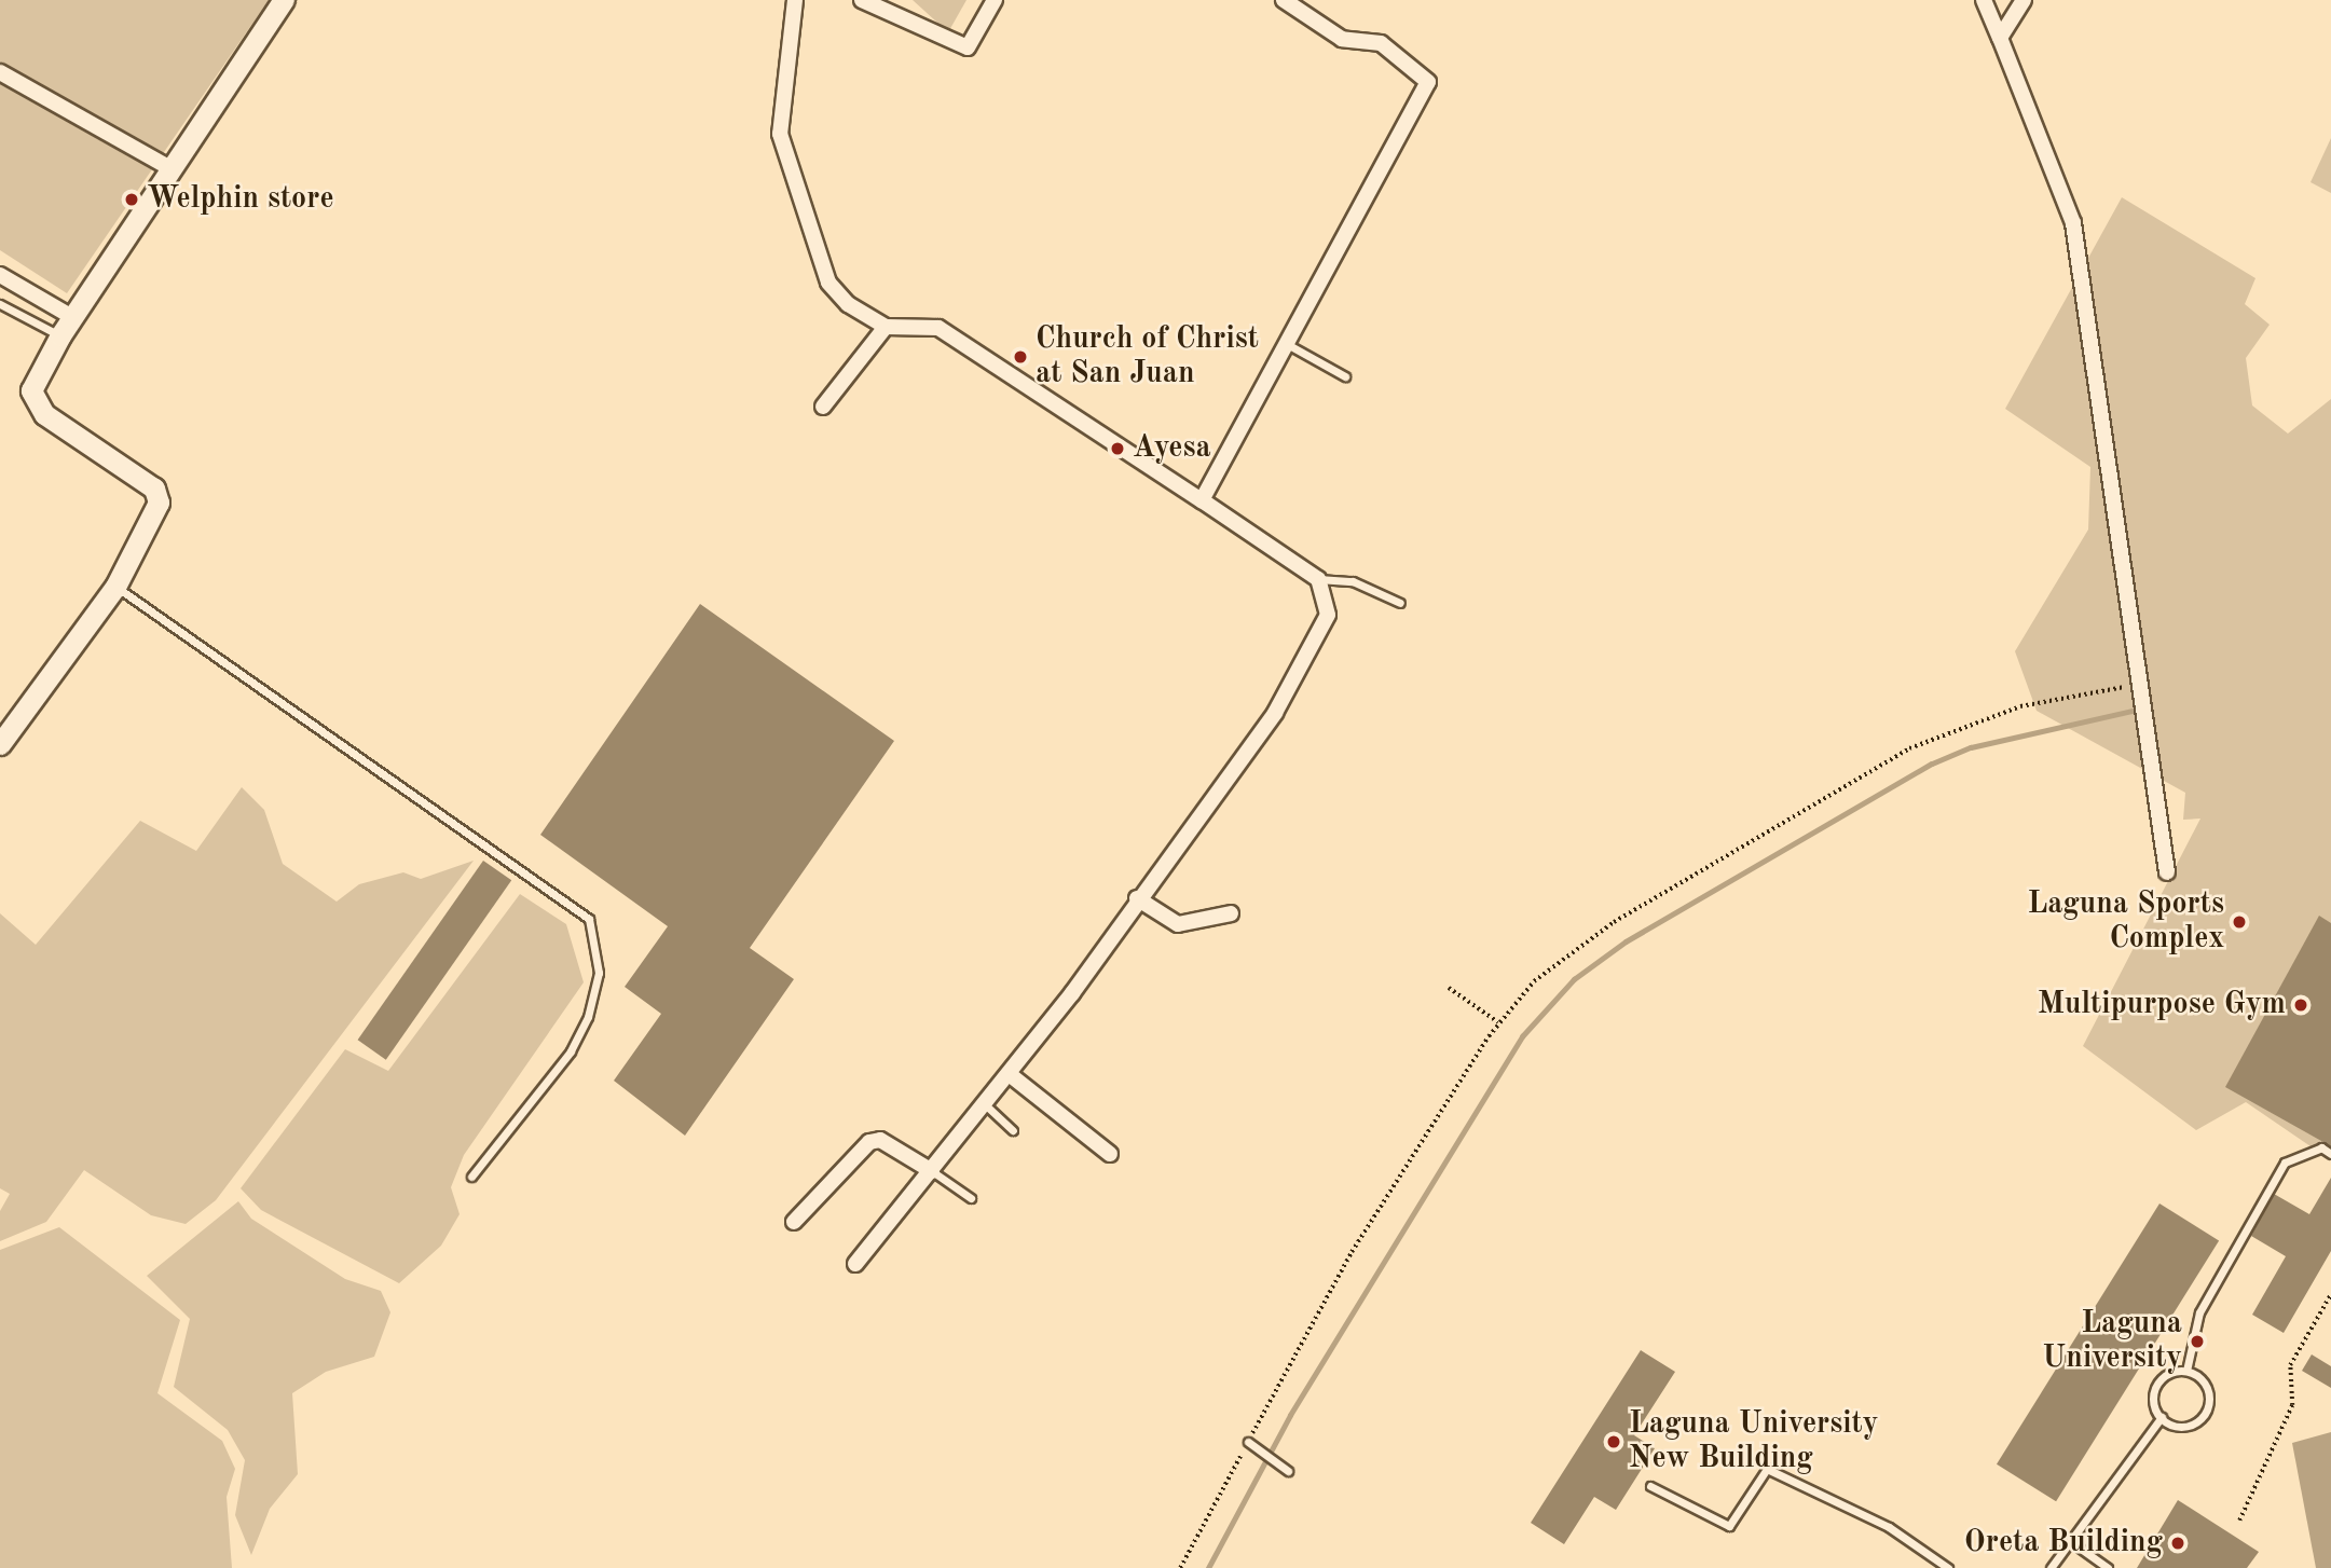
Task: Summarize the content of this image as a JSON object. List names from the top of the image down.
{
  "places": [
    "Welphin store",
    "Church of Christ at San Juan",
    "Ayesa",
    "Laguna Sports Complex",
    "Multipurpose Gym",
    "Laguna University",
    "Laguna University New Building",
    "Oreta Building"
  ]
}
